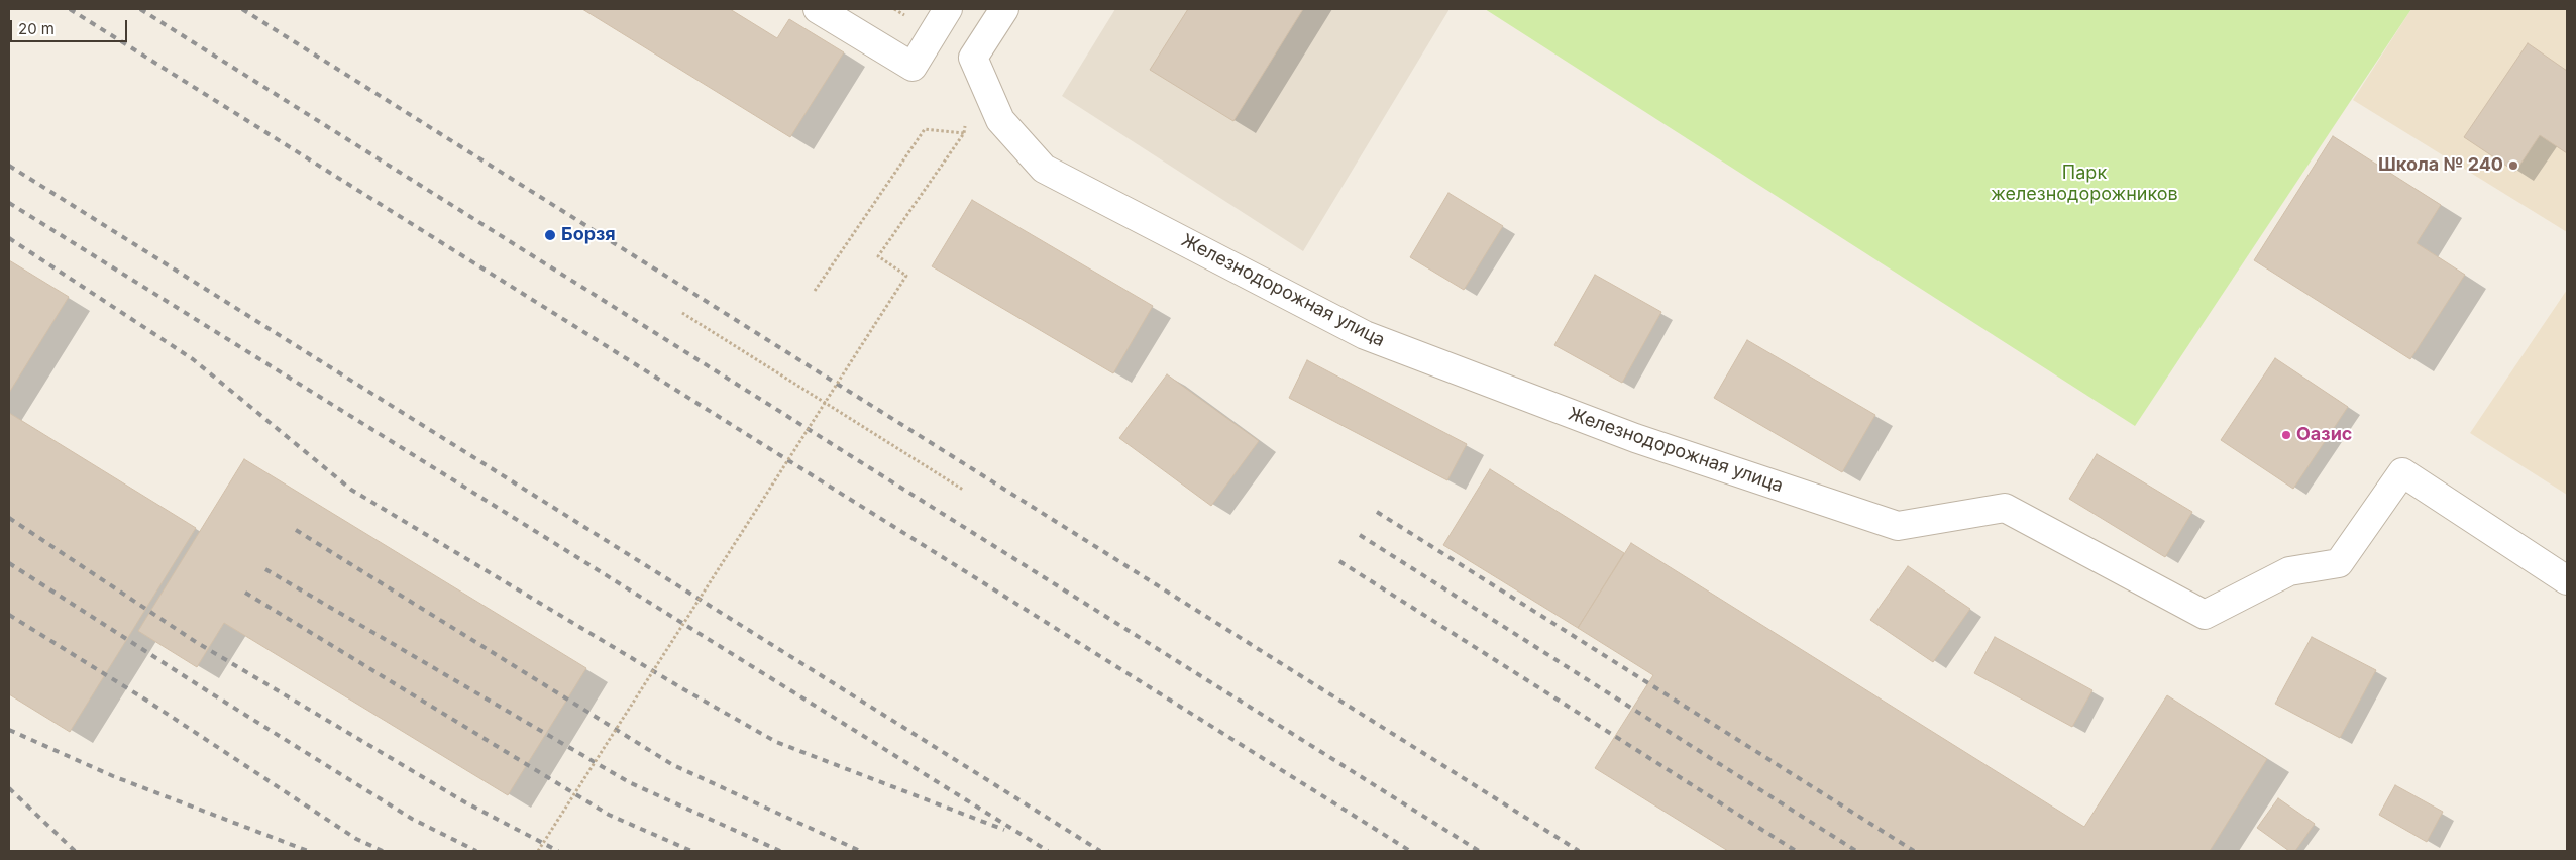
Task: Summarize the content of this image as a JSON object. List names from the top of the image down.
{
  "streets": {
    "street": ["Железнодорожная улица"]
  },
  "parks": ["Парк железнодорожников"],
  "places": ["Школа № 240", "Борзя", "Оазис"],
  "scale_bar": "20 m"
}
